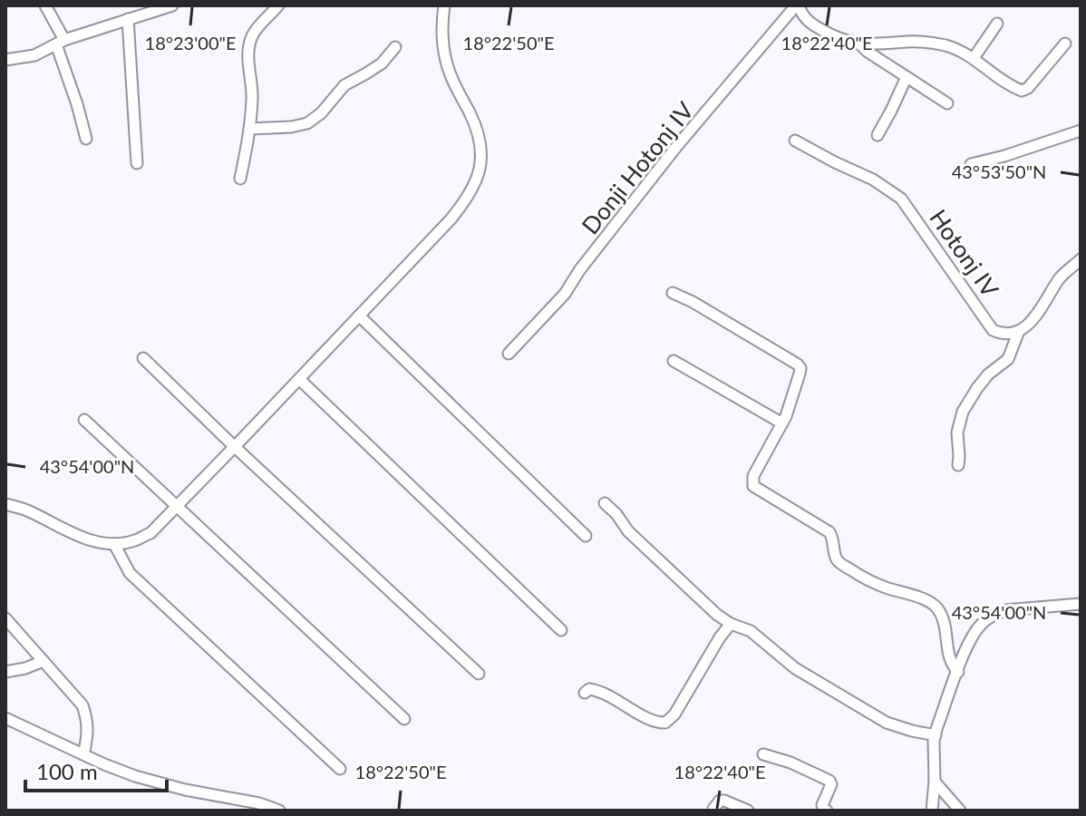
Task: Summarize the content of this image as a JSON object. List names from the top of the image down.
{
  "streets": {
    "street": ["Donji Hotonj IV", "Hotonj IV"]
  },
  "scale_bar": "100 m",
  "coordinates": [
    "18°23'00\"E",
    "18°22'50\"E",
    "18°22'40\"E",
    "43°53'50\"N",
    "43°54'00\"N"
  ]
}
